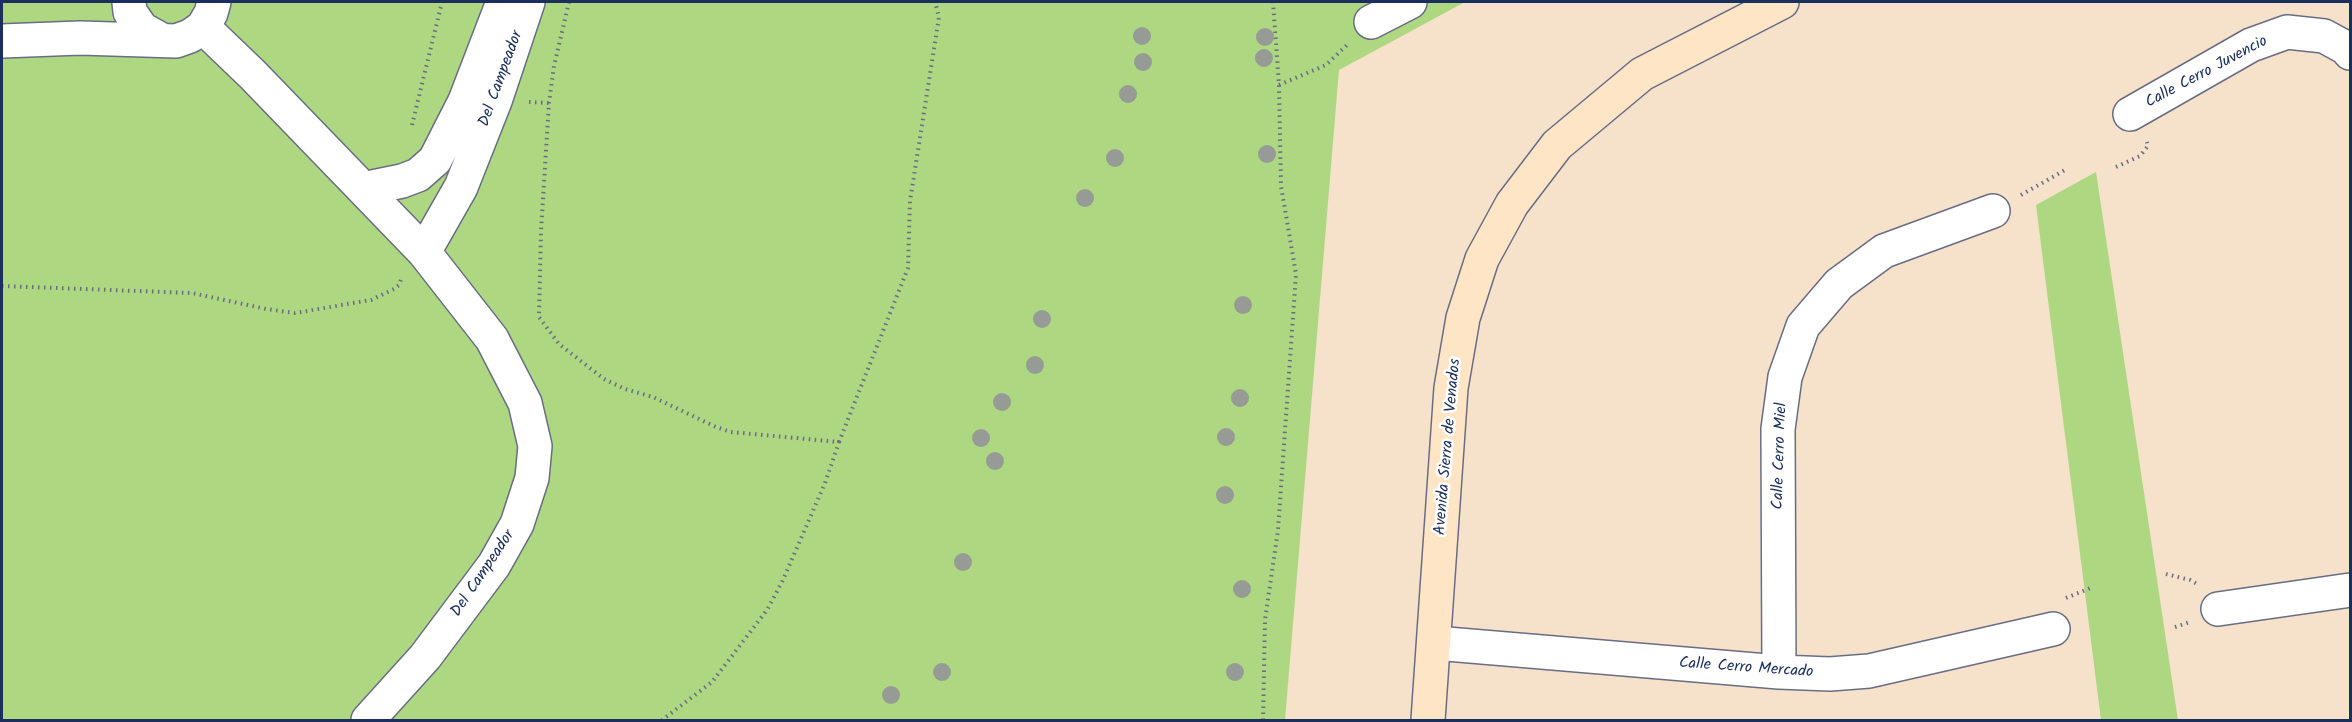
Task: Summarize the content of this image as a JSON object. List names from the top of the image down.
{
  "streets": {
    "street": [
      "Calle Cerro Juvencio",
      "Del Campeador",
      "Avenida Sierra de Venados",
      "Calle Cerro Miel",
      "Calle Cerro Mercado"
    ]
  },
  "crossings": [
    ["Avenida Sierra de Venados", "Calle Cerro Mercado"],
    ["Calle Cerro Miel", "Calle Cerro Mercado"]
  ]
}
